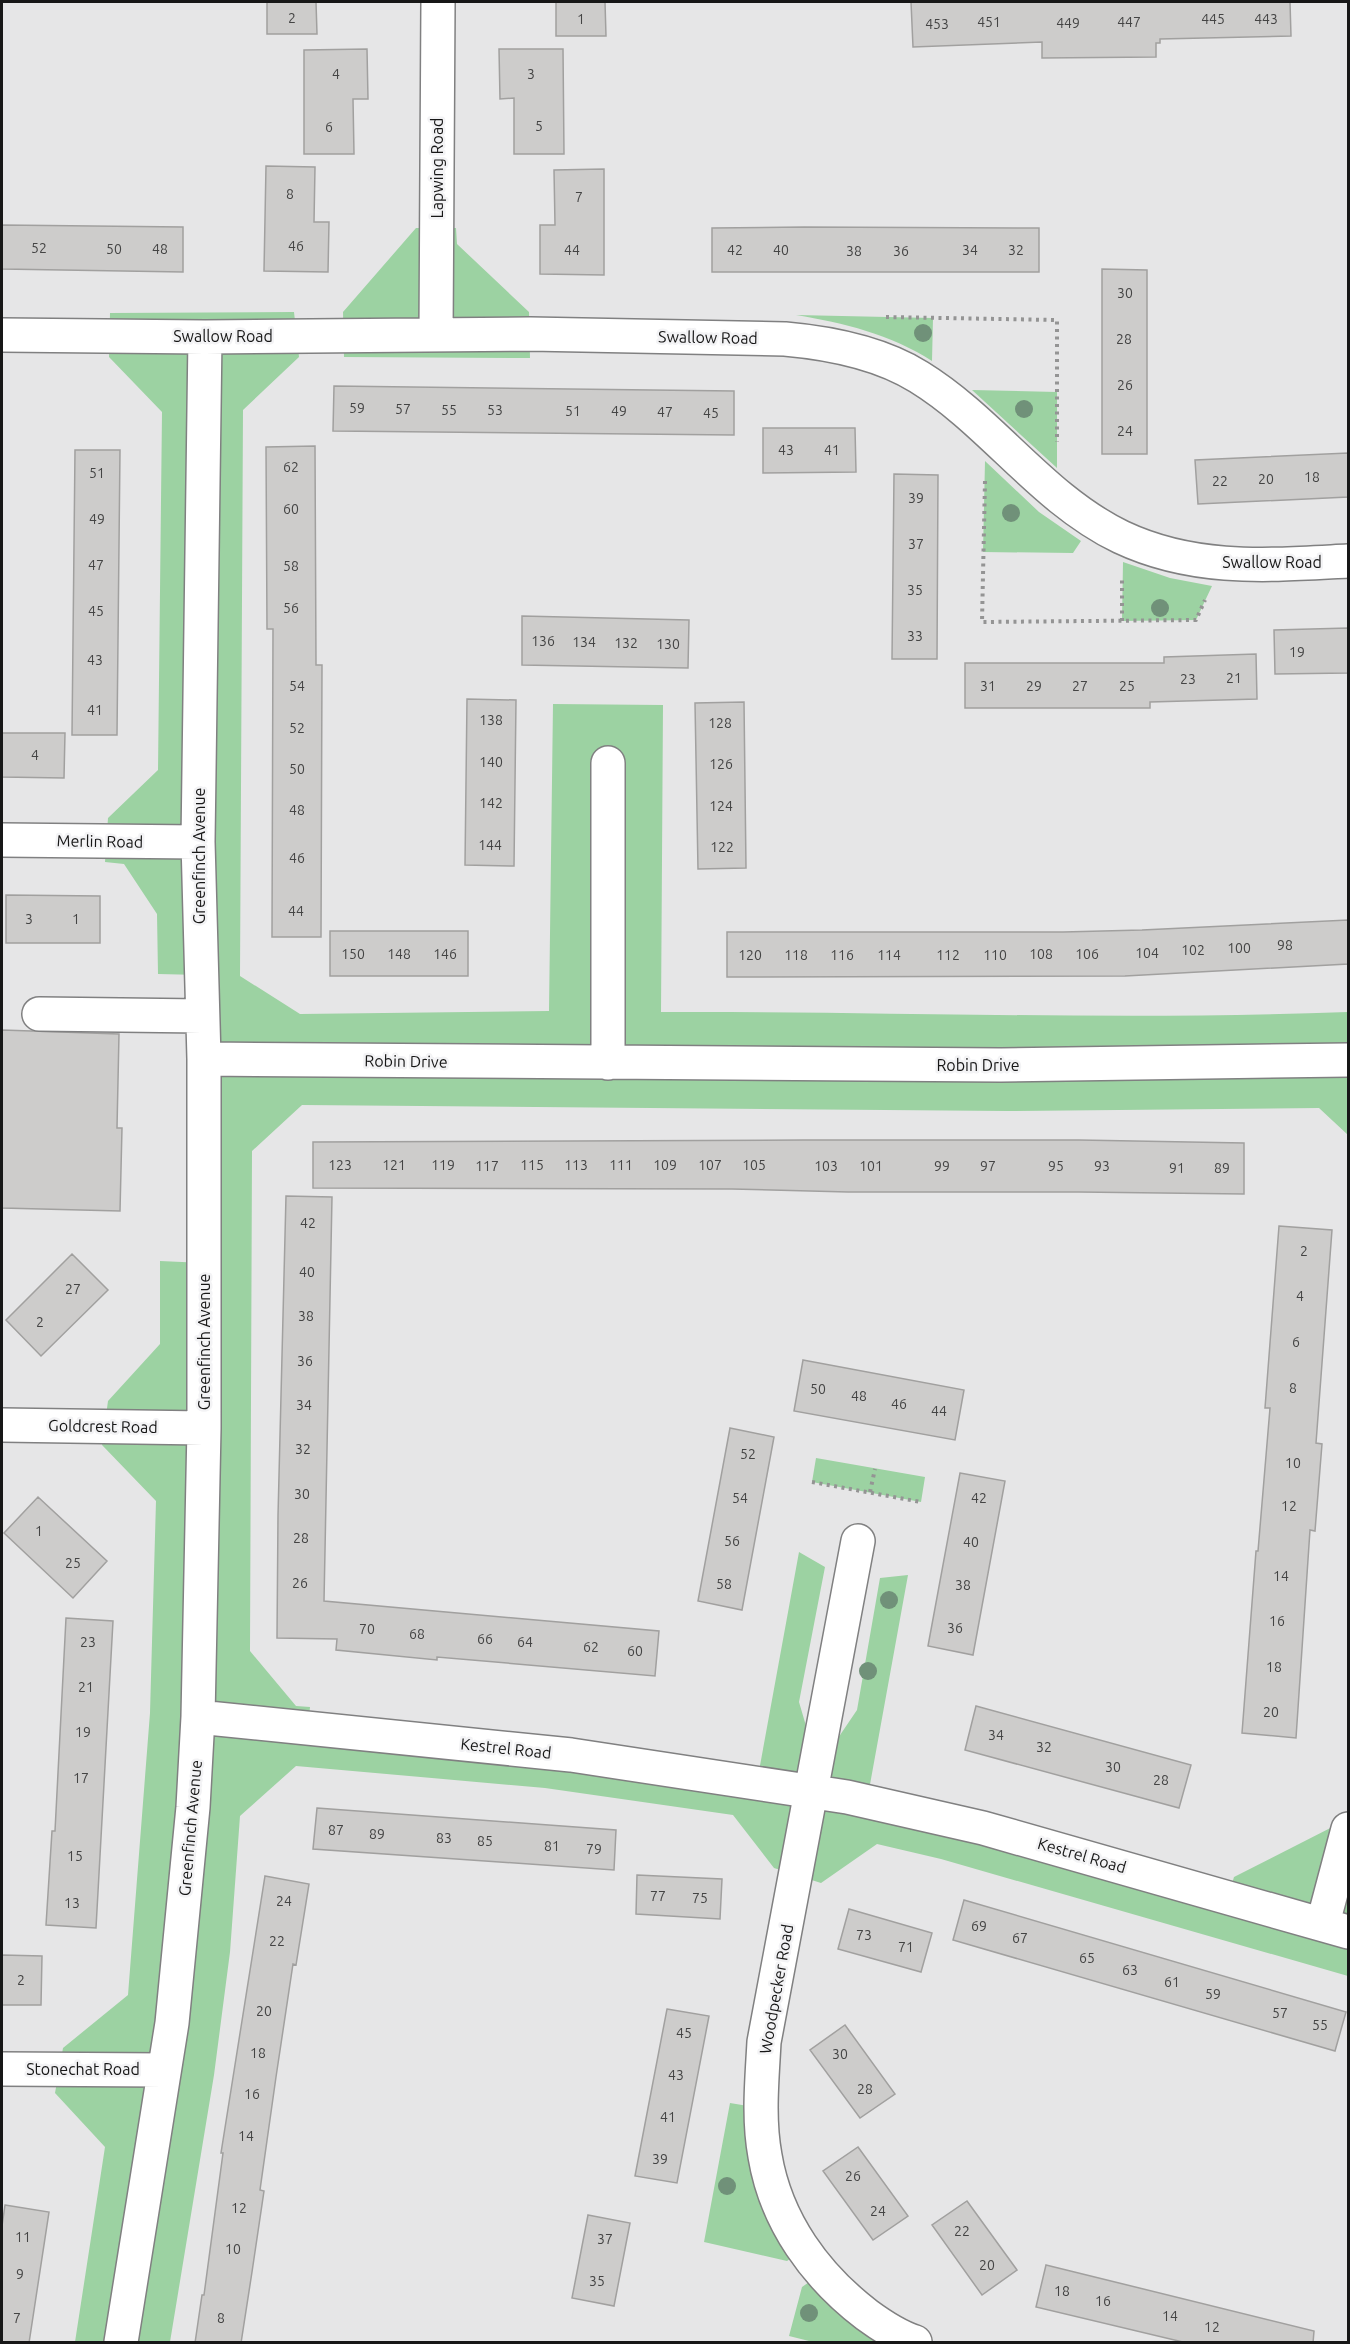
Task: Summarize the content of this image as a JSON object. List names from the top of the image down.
{
  "streets": {
    "street": [
      "Lapwing Road",
      "Swallow Road",
      "Merlin Road",
      "Greenfinch Avenue",
      "Robin Drive",
      "Goldcrest Road",
      "Kestrel Road",
      "Woodpecker Road",
      "Stonechat Road"
    ]
  },
  "crossings": [
    ["Lapwing Road", "Swallow Road"],
    ["Swallow Road", "Greenfinch Avenue"],
    ["Merlin Road", "Greenfinch Avenue"],
    ["Greenfinch Avenue", "Robin Drive"],
    ["Greenfinch Avenue", "Goldcrest Road"],
    ["Greenfinch Avenue", "Kestrel Road"],
    ["Greenfinch Avenue", "Stonechat Road"],
    ["Kestrel Road", "Woodpecker Road"]
  ],
  "house_numbers": [
    "2",
    "1",
    "445",
    "443",
    "451",
    "447",
    "449",
    "453",
    "4",
    "3",
    "5",
    "6",
    "8",
    "7",
    "46",
    "52",
    "50",
    "48",
    "44",
    "42",
    "40",
    "34",
    "32",
    "38",
    "36",
    "30",
    "28",
    "26",
    "59",
    "57",
    "55",
    "53",
    "51",
    "49",
    "47",
    "45",
    "24",
    "43",
    "41",
    "62",
    "51",
    "18",
    "20",
    "22",
    "39",
    "60",
    "49",
    "37",
    "47",
    "58",
    "35",
    "56",
    "45",
    "33",
    "136",
    "134",
    "132",
    "130",
    "19",
    "43",
    "21",
    "23",
    "54",
    "31",
    "29",
    "27",
    "25",
    "41",
    "138",
    "128",
    "52",
    "4",
    "140",
    "126",
    "50",
    "142",
    "124",
    "48",
    "144",
    "122",
    "46",
    "44",
    "3",
    "1",
    "98",
    "100",
    "102",
    "104",
    "150",
    "148",
    "146",
    "108",
    "106",
    "120",
    "118",
    "116",
    "114",
    "112",
    "110",
    "123",
    "121",
    "119",
    "115",
    "113",
    "111",
    "109",
    "107",
    "105",
    "117",
    "103",
    "101",
    "99",
    "97",
    "95",
    "93",
    "91",
    "89",
    "42",
    "2",
    "40",
    "27",
    "4",
    "38",
    "2",
    "6",
    "36",
    "8",
    "50",
    "48",
    "46",
    "34",
    "44",
    "32",
    "52",
    "10",
    "30",
    "54",
    "42",
    "12",
    "1",
    "28",
    "56",
    "40",
    "25",
    "14",
    "26",
    "58",
    "38",
    "16",
    "36",
    "70",
    "68",
    "66",
    "23",
    "64",
    "62",
    "60",
    "18",
    "21",
    "20",
    "19",
    "34",
    "32",
    "30",
    "17",
    "28",
    "87",
    "89",
    "83",
    "85",
    "81",
    "79",
    "15",
    "77",
    "75",
    "24",
    "13",
    "69",
    "73",
    "67",
    "22",
    "71",
    "65",
    "63",
    "2",
    "61",
    "59",
    "20",
    "57",
    "55",
    "45",
    "18",
    "30",
    "43",
    "28",
    "16",
    "41",
    "14",
    "39",
    "26",
    "12",
    "24",
    "22",
    "11",
    "37",
    "10",
    "20",
    "9",
    "35",
    "18",
    "16",
    "14",
    "7",
    "8",
    "12"
  ]
}
